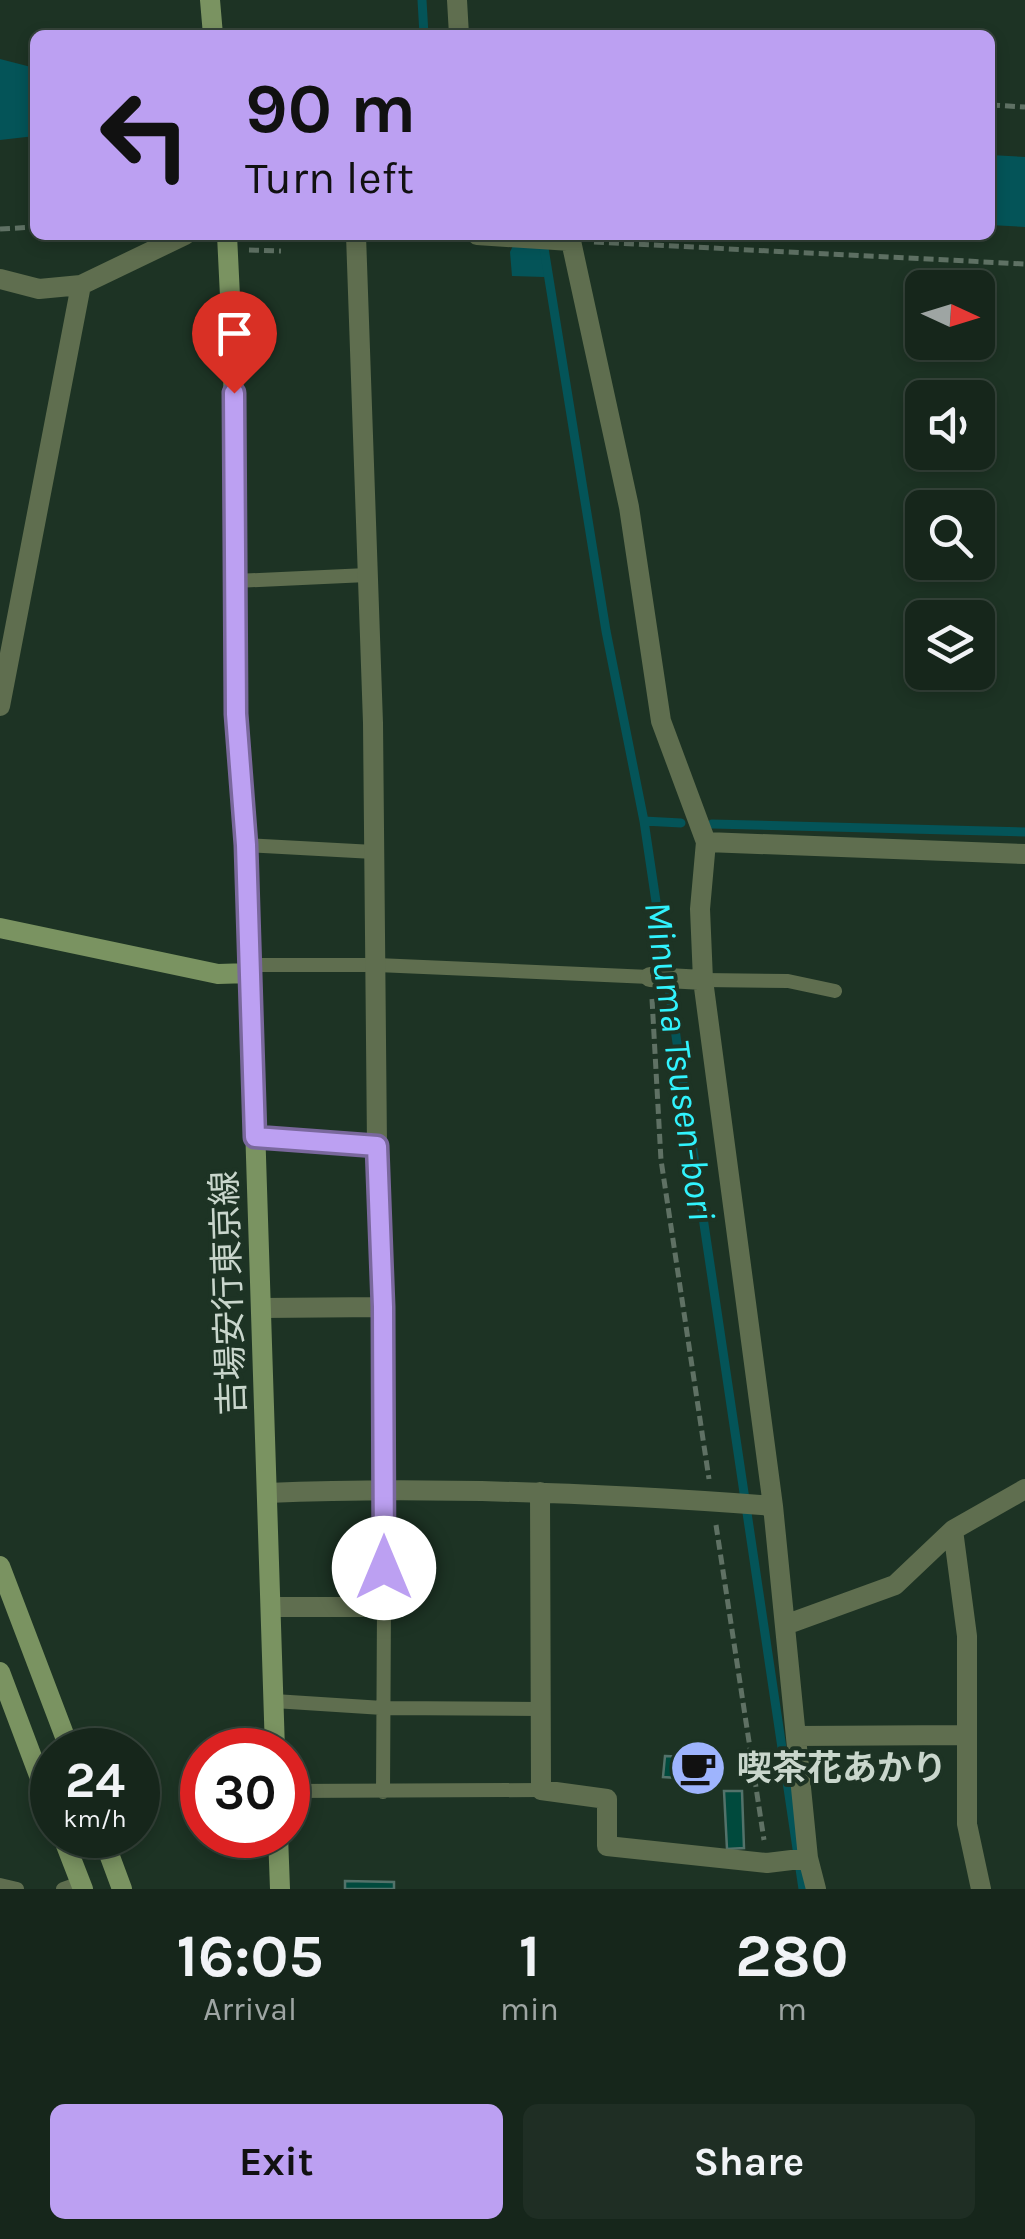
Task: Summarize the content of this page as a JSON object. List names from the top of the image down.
{
  "streets": {
    "main road": ["吉場安行東京線"]
  },
  "water": ["Minuma Tsusen-bori"],
  "places": {
    "cafe": ["喫茶花あかり"]
  },
  "north": "right",
  "page": {
    "turn": ["90 m", "Turn left"],
    "speed": "24 km/h",
    "limit": "30",
    "eta": [
      "16:05",
      "Arrival",
      "1",
      "min",
      "280",
      "m"
    ],
    "buttons": ["Exit", "Share"]
  }
}
